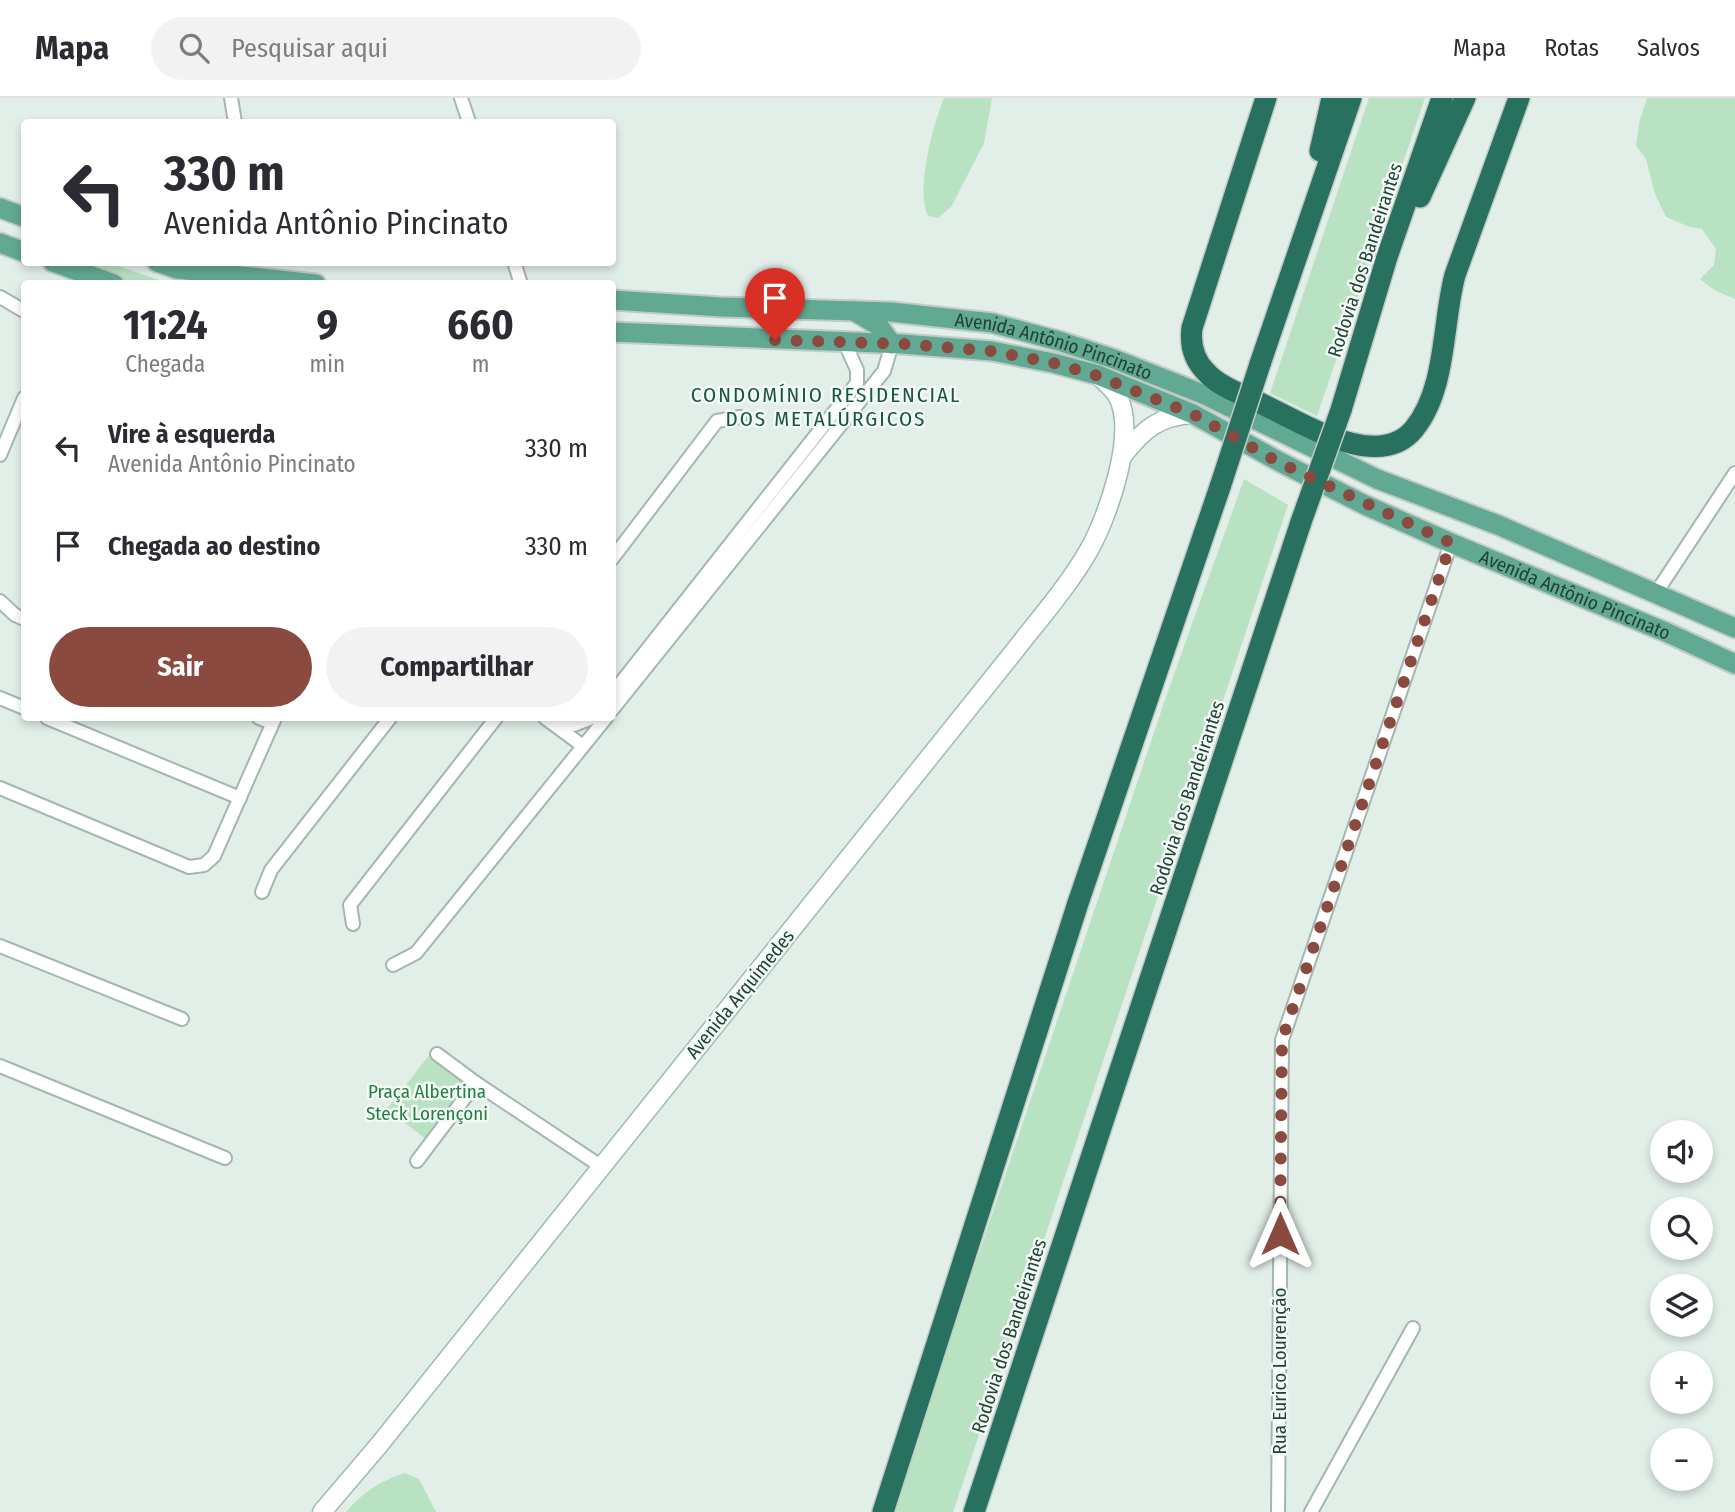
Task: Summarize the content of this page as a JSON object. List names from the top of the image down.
{
  "streets": {
    "highway": ["Rodovia dos Bandeirantes"],
    "main road": ["Avenida Antônio Pincinato", "Avenida Arquimedes"],
    "street": ["Rua Eurico Lourenção"]
  },
  "crossings": [
    ["Avenida Antônio Pincinato", "Avenida Arquimedes"],
    ["Avenida Antônio Pincinato", "Rua Eurico Lourenção"]
  ],
  "districts": ["CONDOMÍNIO RESIDENCIAL DOS METALÚRGICOS"],
  "parks": ["Praça Albertina Steck Lorençoni"],
  "page": {
    "header": "Mapa",
    "search": "Pesquisar aqui",
    "nav": ["Mapa", "Rotas", "Salvos"],
    "turn": ["330 m", "Avenida Antônio Pincinato"],
    "eta": [
      "11:24",
      "Chegada",
      "9",
      "min",
      "660",
      "m"
    ],
    "list": [
      {
        "name": "Vire à esquerda",
        "note": "Avenida Antônio Pincinato",
        "value": "330 m"
      },
      {
        "name": "Chegada ao destino",
        "value": "330 m"
      }
    ],
    "buttons": ["Sair", "Compartilhar"],
    "map_buttons": ["+", "−"]
  }
}
